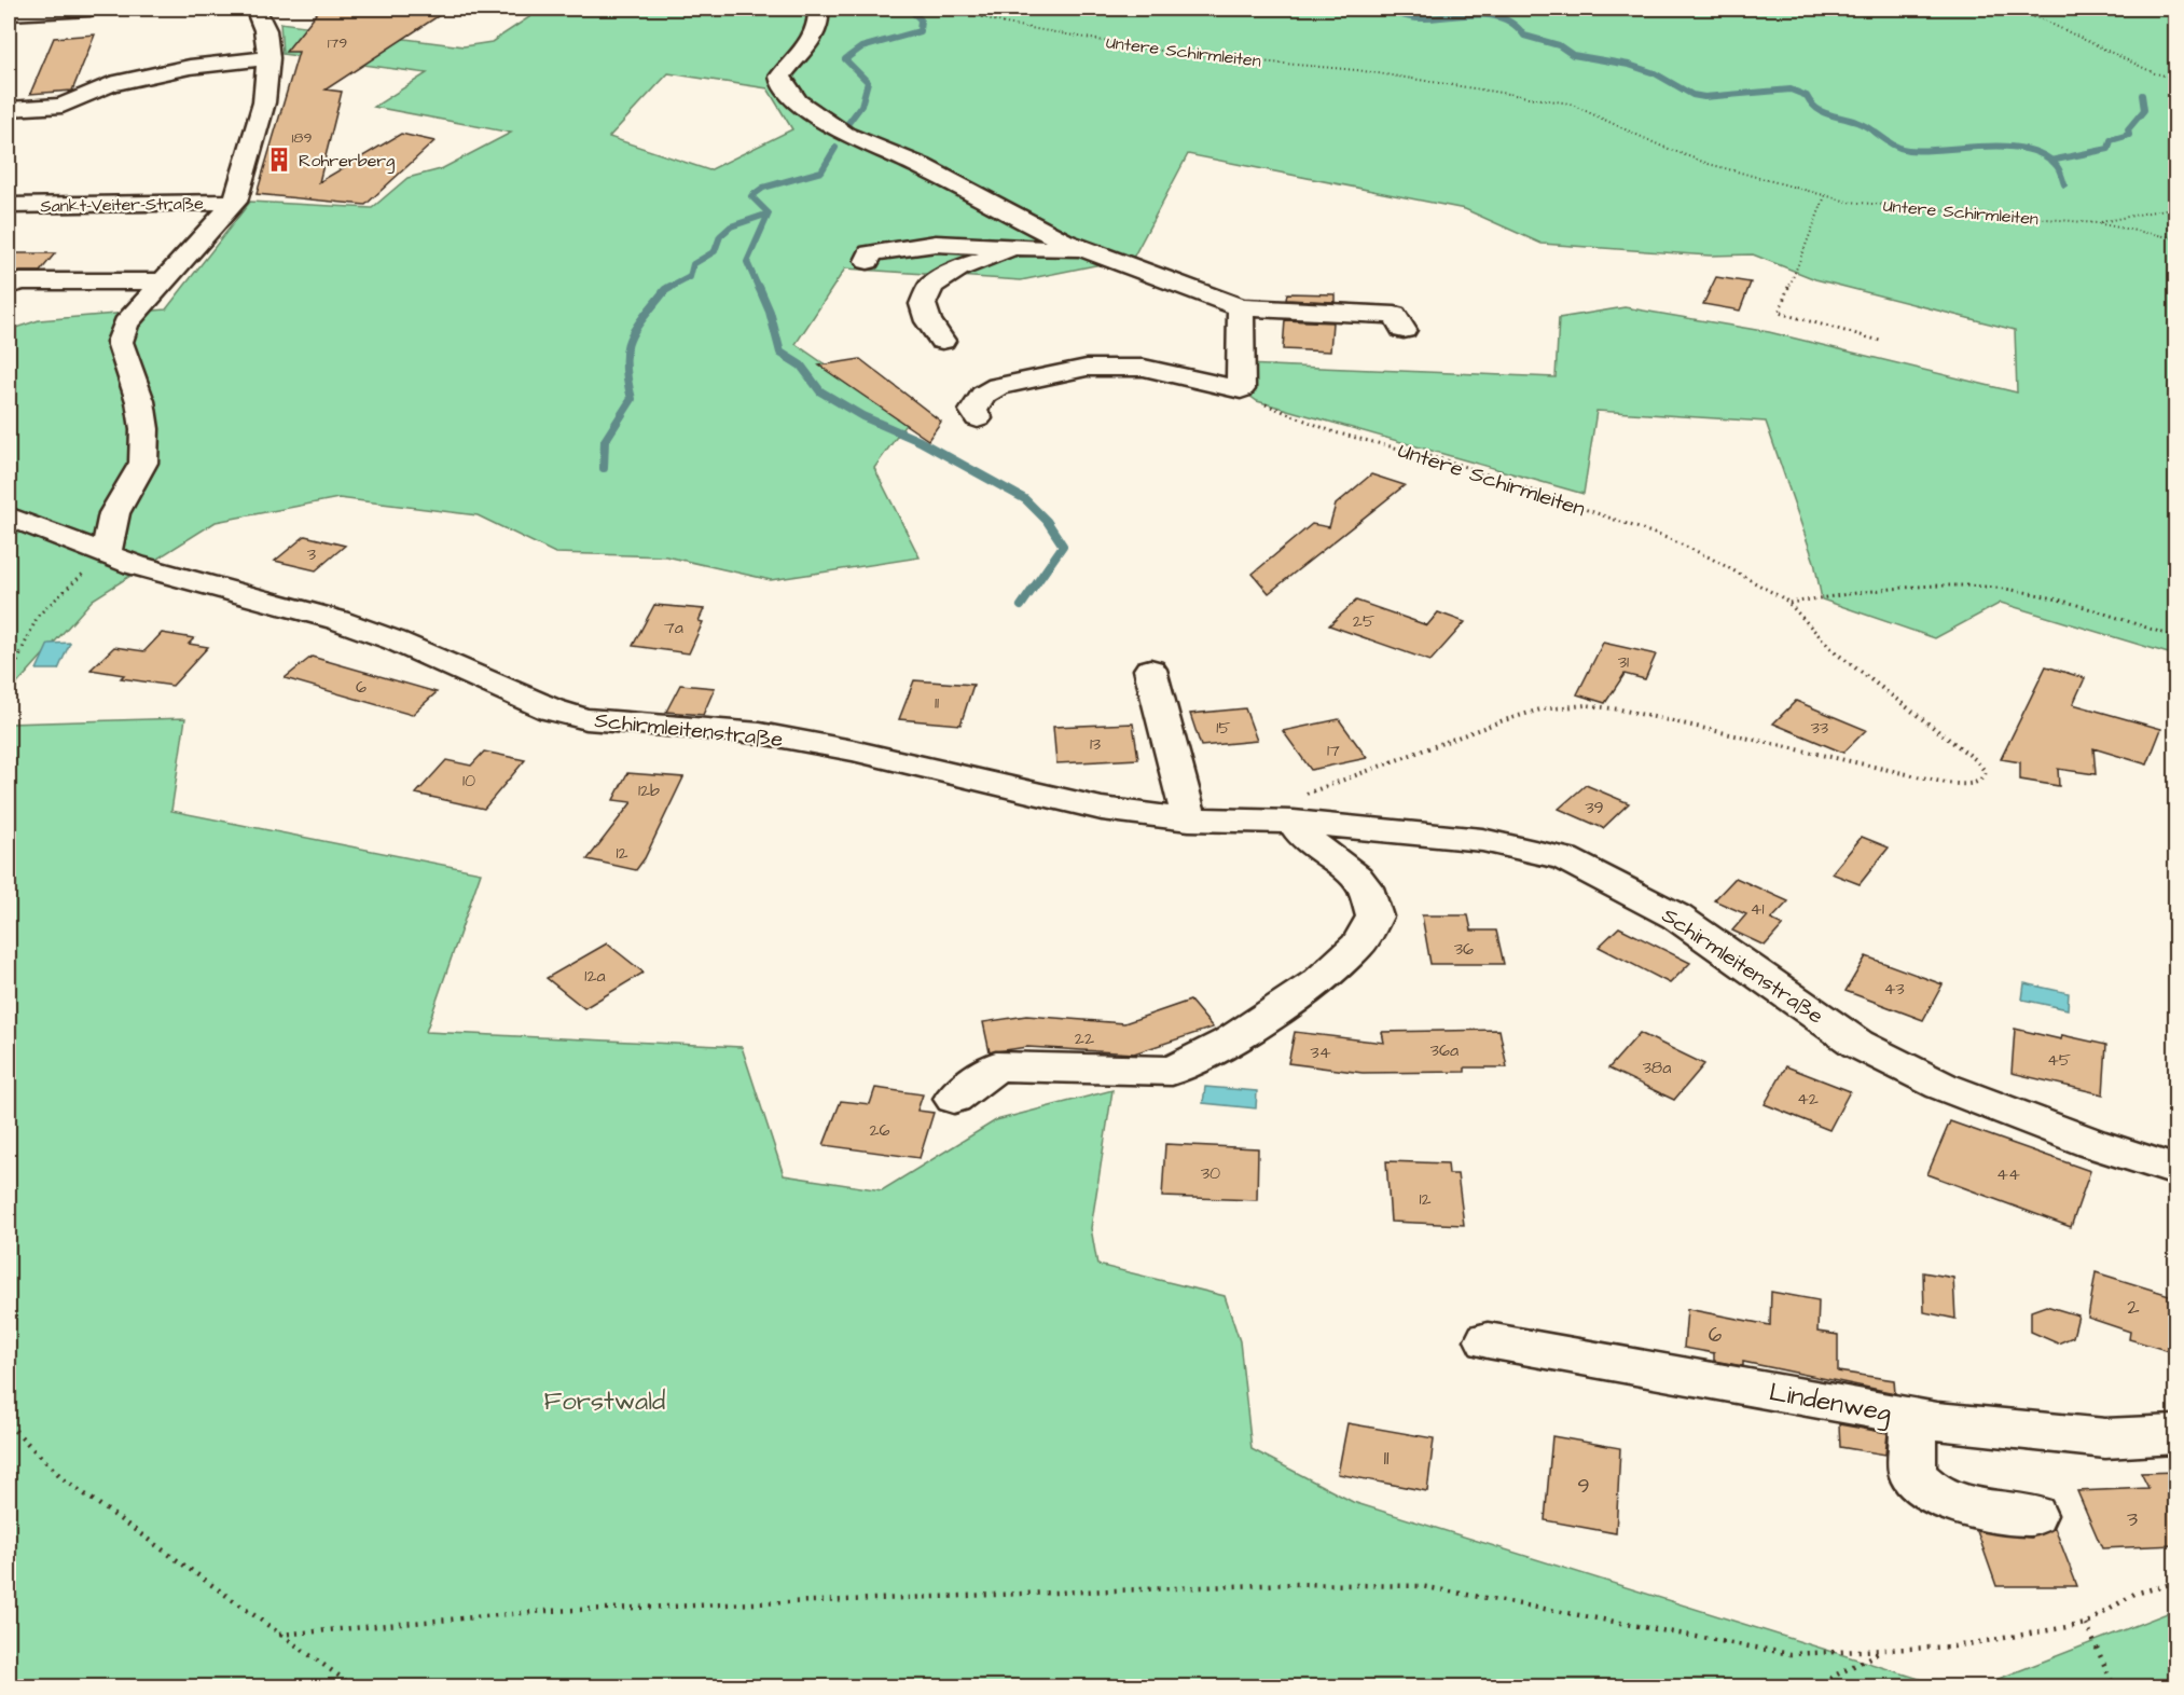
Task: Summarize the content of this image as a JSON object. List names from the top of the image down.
{
  "streets": {
    "street": ["Sankt-Veiter-Straße", "Schirmleitenstraße", "Lindenweg"],
    "path": ["Untere Schirmleiten"]
  },
  "crossings": [
    ["Untere Schirmleiten", "Schirmleitenstraße"],
    ["Sankt-Veiter-Straße", "Schirmleitenstraße"]
  ],
  "parks": ["Forstwald"],
  "places": {
    "building": ["Rohrerberg"]
  },
  "house_numbers": [
    "179",
    "189",
    "3",
    "25",
    "7a",
    "31",
    "6",
    "11",
    "15",
    "33",
    "13",
    "17",
    "10",
    "12b",
    "39",
    "12",
    "41",
    "36",
    "12a",
    "43",
    "22",
    "36a",
    "34",
    "45",
    "38a",
    "42",
    "26",
    "30",
    "44",
    "12",
    "2",
    "6",
    "11",
    "9",
    "3"
  ]
}
